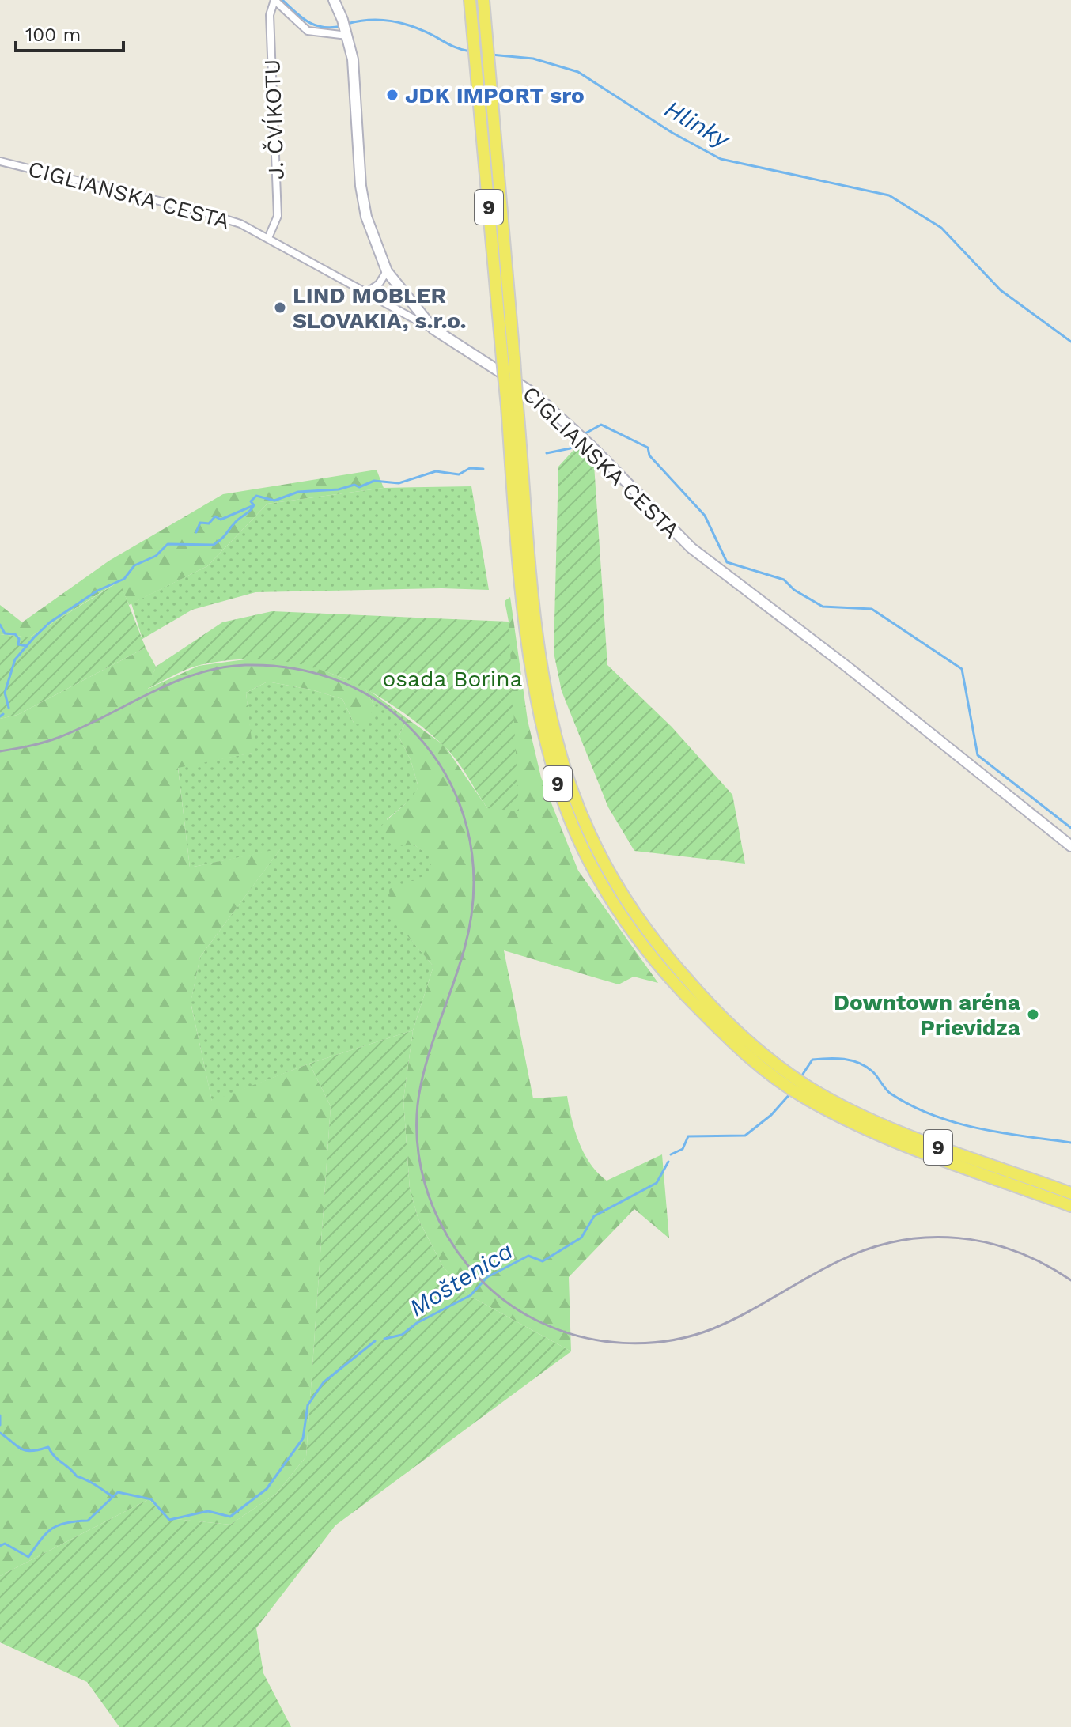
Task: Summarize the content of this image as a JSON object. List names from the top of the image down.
{
  "streets": {
    "main road": ["9"],
    "street": ["J. ČVÍKOTU", "CIGLIANSKA CESTA"]
  },
  "crossings": [
    ["J. ČVÍKOTU", "CIGLIANSKA CESTA"]
  ],
  "water": ["Hlinky", "Moštenica"],
  "parks": ["osada Borina"],
  "places": ["JDK IMPORT sro", "LIND MOBLER SLOVAKIA, s.r.o.", "Downtown aréna Prievidza"],
  "scale_bar": "100 m"
}
